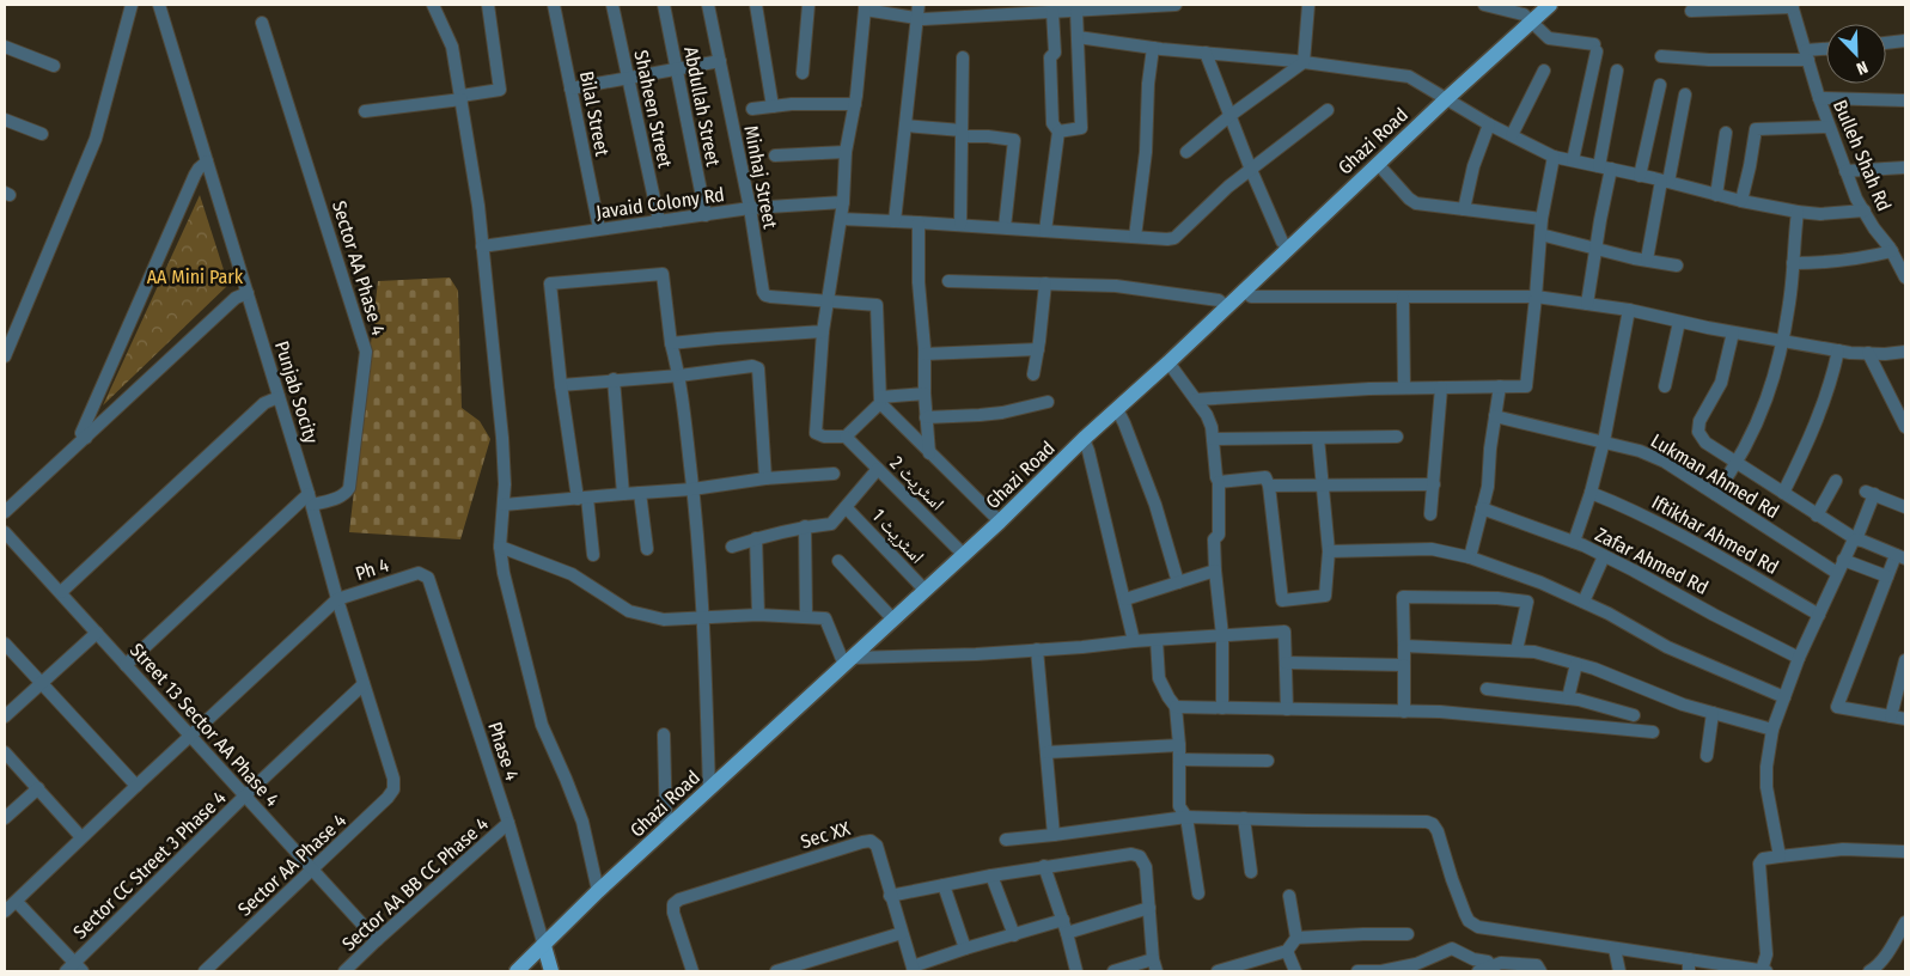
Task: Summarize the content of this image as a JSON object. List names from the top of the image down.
{
  "streets": {
    "main road": ["Ghazi Road"],
    "street": [
      "Abdullah Street",
      "Shaheen Street",
      "Bilal Street",
      "Bulleh Shah Rd",
      "Minhaj Street",
      "Javaid Colony Rd",
      "Sector AA Phase 4",
      "Punjab Socity",
      "Lukman Ahmed Rd",
      "اسٹریٹ 2",
      "Iftikhar Ahmed Rd",
      "اسٹریٹ 1",
      "Zafar Ahmed Rd",
      "Ph 4",
      "Street 13 Sector AA Phase 4",
      "Phase 4",
      "Sec XX",
      "Sector CC Street 3 Phase 4",
      "Sector AA BB CC Phase 4"
    ]
  },
  "crossings": [
    ["Abdullah Street", "Javaid Colony Rd"],
    ["Shaheen Street", "Javaid Colony Rd"],
    ["Bilal Street", "Javaid Colony Rd"],
    ["Ghazi Road", "اسٹریٹ 2"],
    ["Ghazi Road", "اسٹریٹ 1"],
    ["Ghazi Road", "Phase 4"],
    ["Minhaj Street", "Javaid Colony Rd"],
    ["Sector AA Phase 4", "Punjab Socity"],
    ["Sector AA Phase 4", "Street 13 Sector AA Phase 4"],
    ["Punjab Socity", "Ph 4"],
    ["Punjab Socity", "Sector CC Street 3 Phase 4"],
    ["Ph 4", "Phase 4"],
    ["Street 13 Sector AA Phase 4", "Sector CC Street 3 Phase 4"],
    ["Street 13 Sector AA Phase 4", "Sector AA BB CC Phase 4"],
    ["Phase 4", "Sector AA BB CC Phase 4"]
  ],
  "parks": ["AA Mini Park"],
  "north": "bottom right"
}
